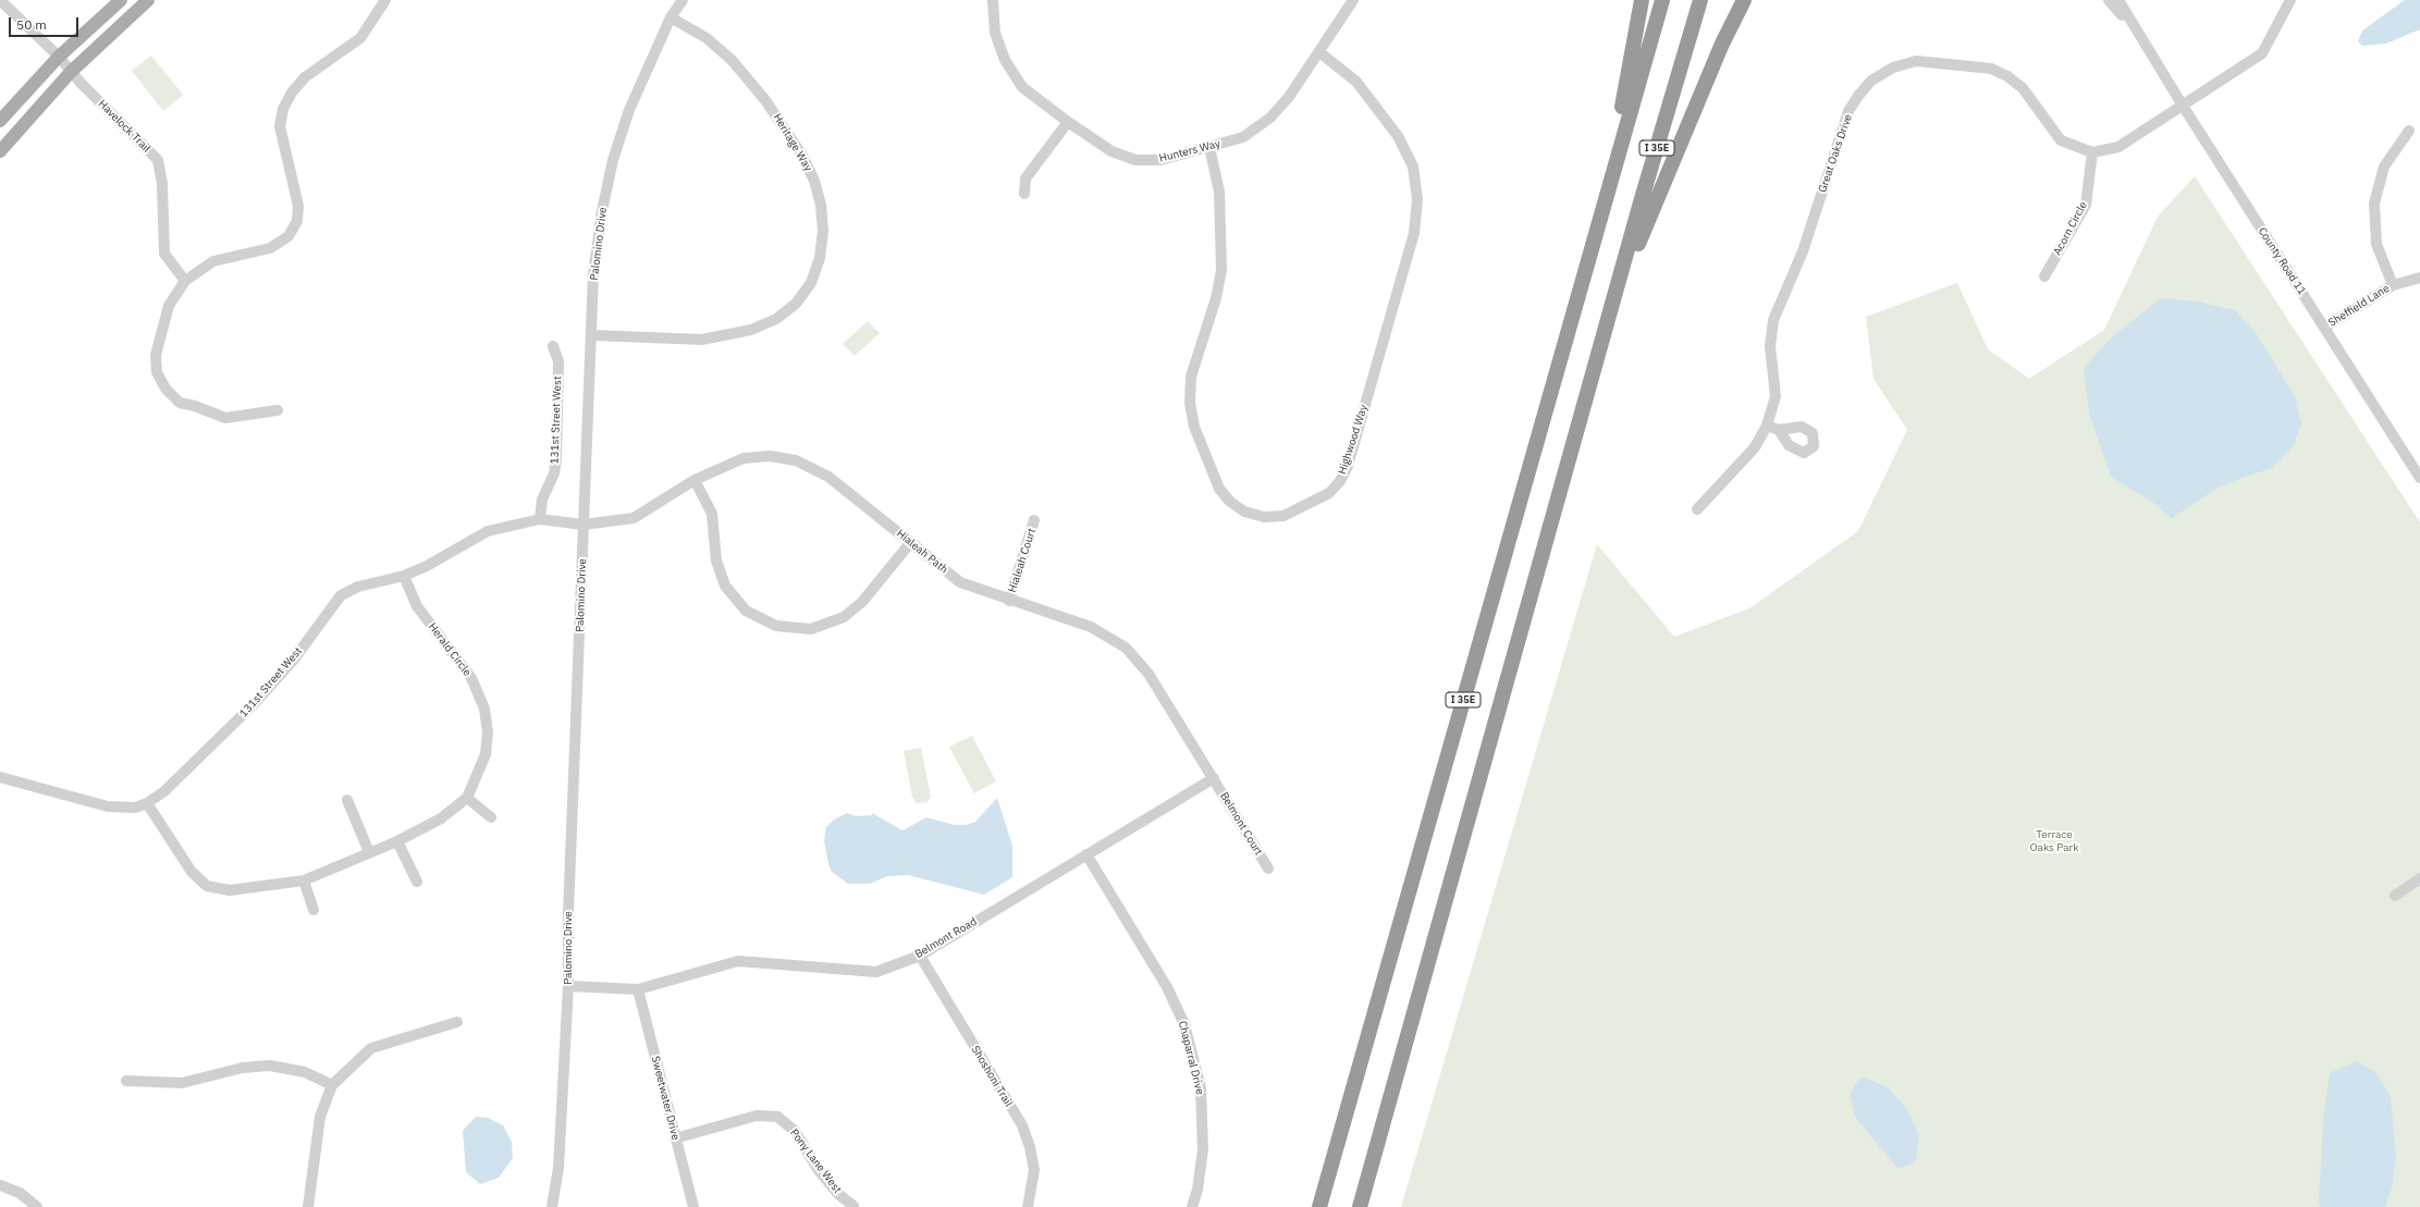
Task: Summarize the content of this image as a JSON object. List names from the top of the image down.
{
  "streets": {
    "highway": ["I 35E"],
    "street": [
      "Havelock Trail",
      "Heritage Way",
      "Hunters Way",
      "Great Oaks Drive",
      "Acorn Circle",
      "Palomino Drive",
      "County Road 11",
      "Sheffield Lane",
      "131st Street West",
      "Highwood Way",
      "Hialeah Path",
      "Hialeah Court",
      "Herald Circle",
      "Belmont Court",
      "Belmont Road",
      "Chaparral Drive",
      "Shoshoni Trail",
      "Sweetwater Drive",
      "Pony Lane West"
    ]
  },
  "crossings": [
    ["Heritage Way", "Palomino Drive"],
    ["Hunters Way", "Highwood Way"],
    ["Great Oaks Drive", "Acorn Circle"],
    ["Palomino Drive", "131st Street West"],
    ["Palomino Drive", "Hialeah Path"],
    ["Palomino Drive", "Belmont Road"],
    ["County Road 11", "Sheffield Lane"],
    ["131st Street West", "Hialeah Path"],
    ["131st Street West", "Herald Circle"],
    ["Hialeah Path", "Hialeah Court"],
    ["Hialeah Path", "Belmont Court"],
    ["Hialeah Path", "Belmont Road"],
    ["Belmont Court", "Belmont Road"],
    ["Belmont Road", "Chaparral Drive"],
    ["Belmont Road", "Shoshoni Trail"],
    ["Belmont Road", "Sweetwater Drive"],
    ["Sweetwater Drive", "Pony Lane West"]
  ],
  "parks": ["Terrace Oaks Park"],
  "scale_bar": "50 m"
}
